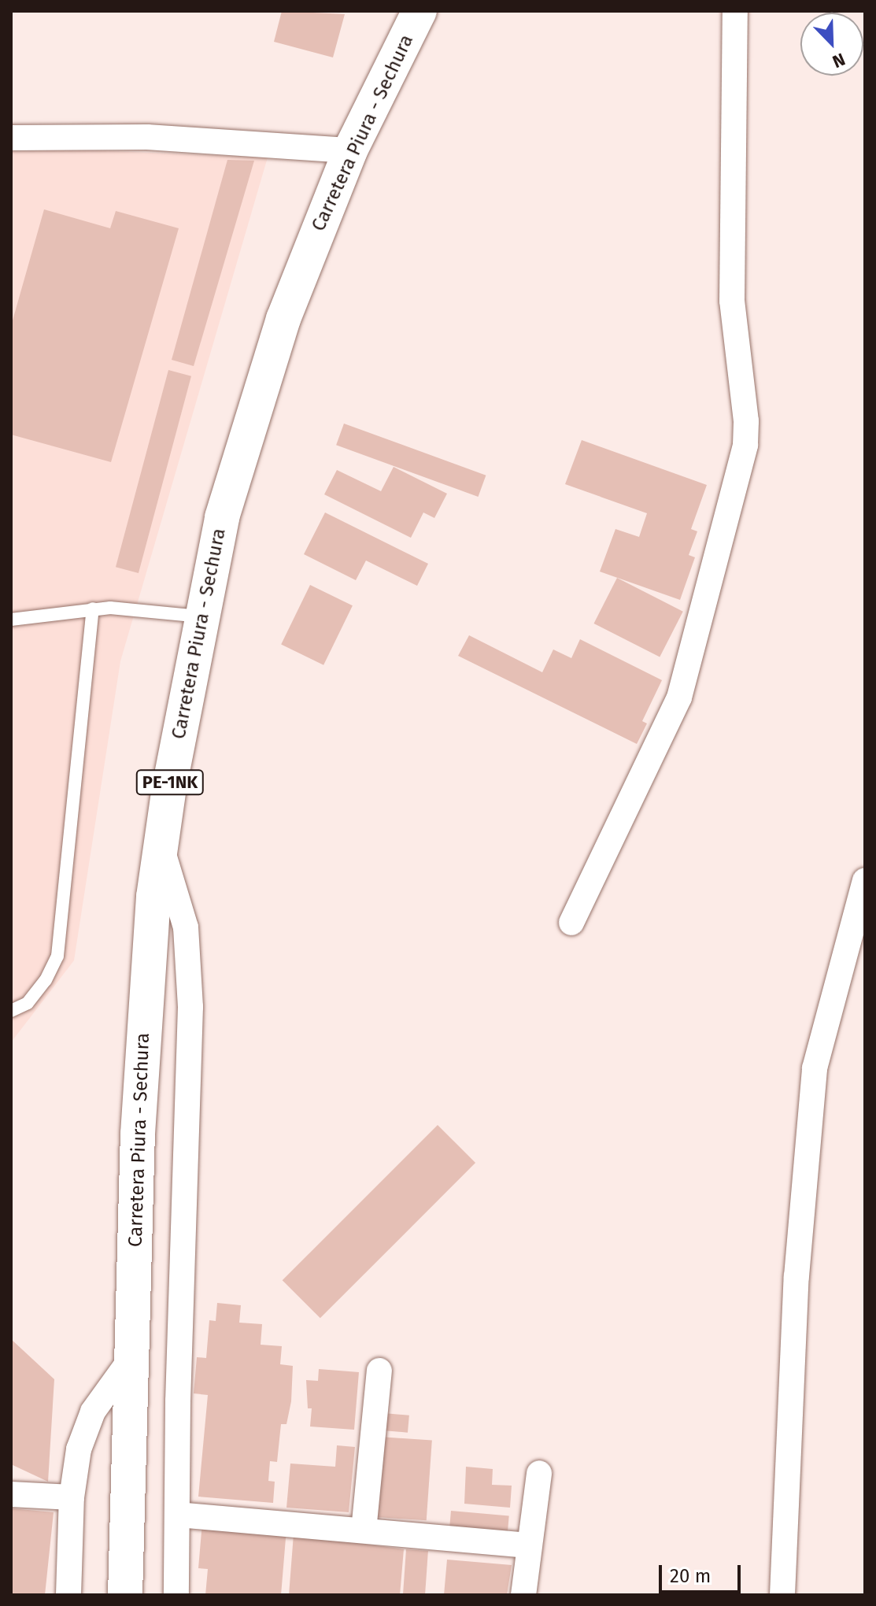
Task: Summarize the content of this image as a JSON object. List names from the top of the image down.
{
  "streets": {
    "main road": ["Carretera Piura - Sechura", "PE-1NK"]
  },
  "scale_bar": "20 m",
  "north": "bottom right"
}
